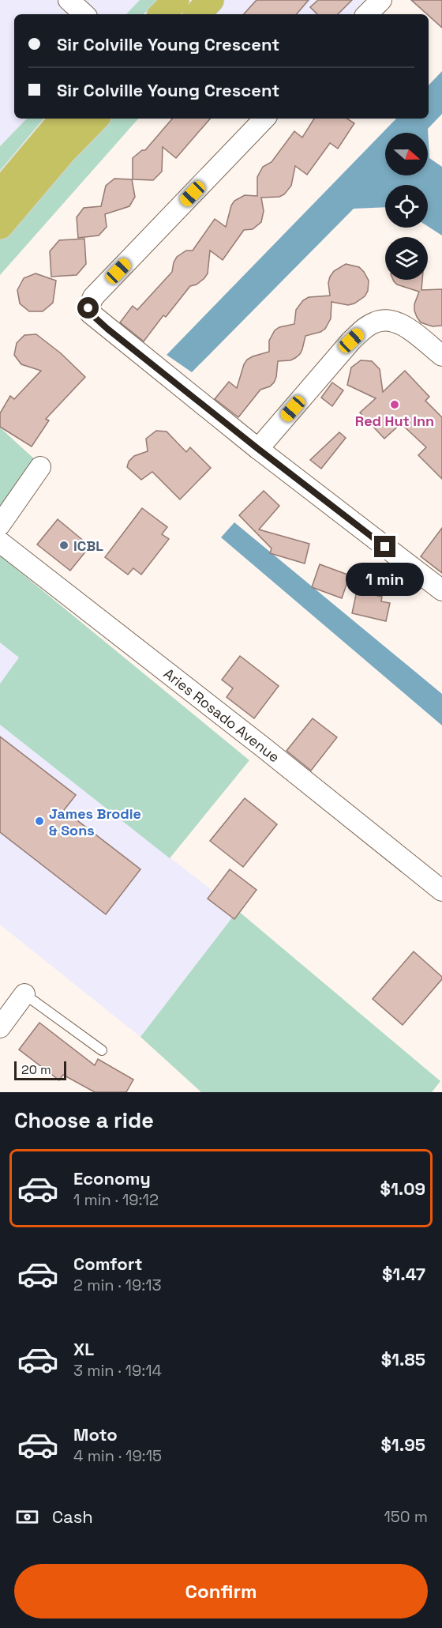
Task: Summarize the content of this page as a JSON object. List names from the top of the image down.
{
  "streets": {
    "street": ["Aries Rosado Avenue"]
  },
  "places": ["Red Hut Inn", "ICBL", "James Brodie & Sons"],
  "scale_bar": "20 m",
  "north": "right",
  "page": {
    "banner": ["Sir Colville Young Crescent", "Sir Colville Young Crescent"],
    "bubble": "1 min",
    "scale": "20 m",
    "heading": "Choose a ride",
    "list": [
      {
        "name": "Economy",
        "note": "1 min · 19:12",
        "value": "$1.09"
      },
      {
        "name": "Comfort",
        "note": "2 min · 19:13",
        "value": "$1.47"
      },
      {
        "name": "XL",
        "note": "3 min · 19:14",
        "value": "$1.85"
      },
      {
        "name": "Moto",
        "note": "4 min · 19:15",
        "value": "$1.95"
      }
    ],
    "pay": ["Cash", "150 m"],
    "buttons": "Confirm"
  }
}
